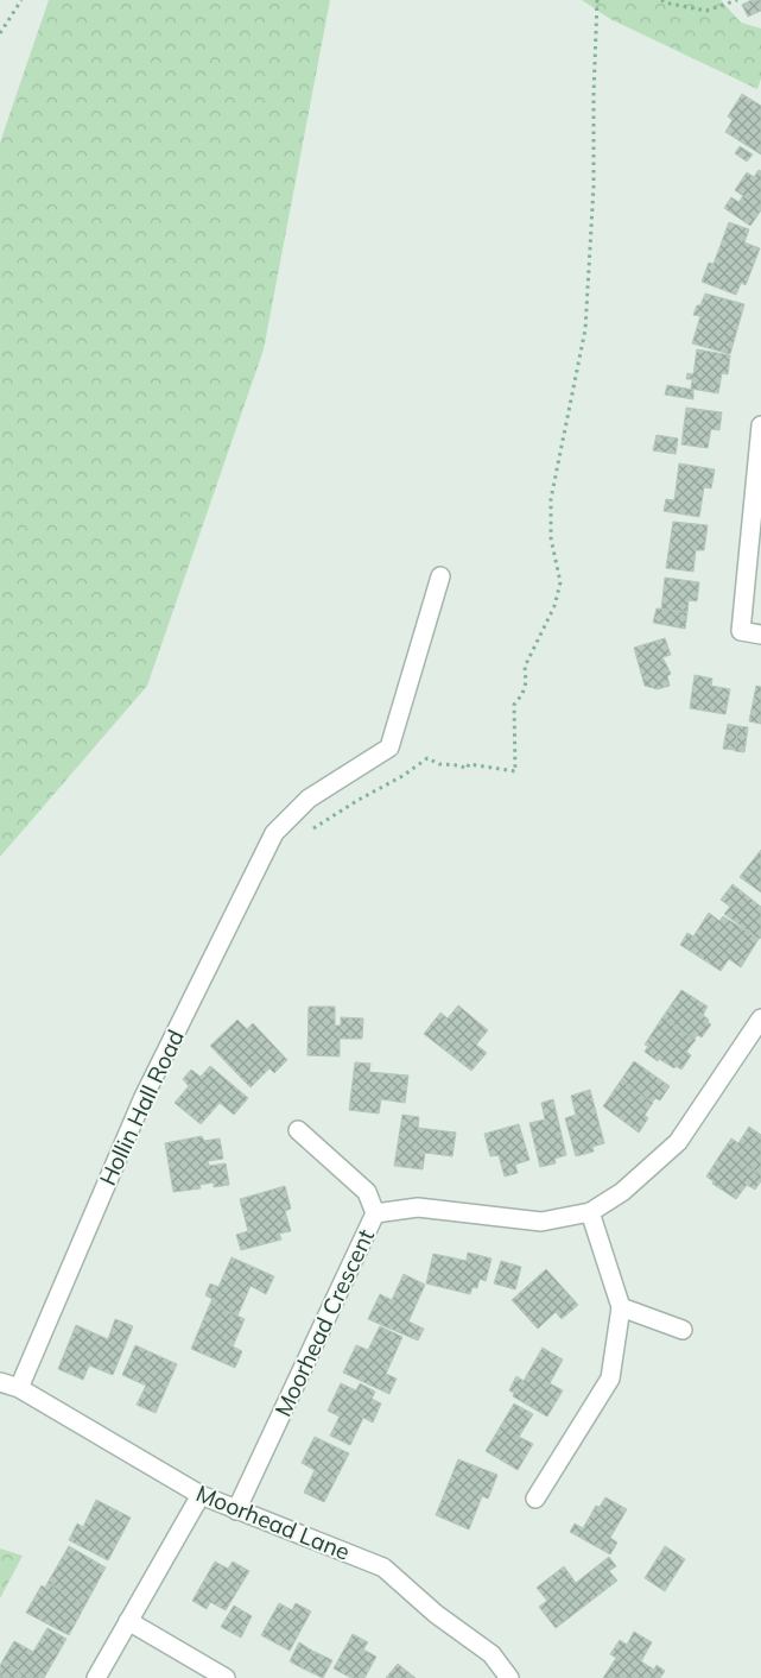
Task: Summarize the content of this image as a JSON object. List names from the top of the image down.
{
  "streets": {
    "street": ["Hollin Hall Road", "Moorhead Crescent", "Moorhead Lane"]
  },
  "crossings": [
    ["Hollin Hall Road", "Moorhead Lane"],
    ["Moorhead Crescent", "Moorhead Lane"]
  ]
}
